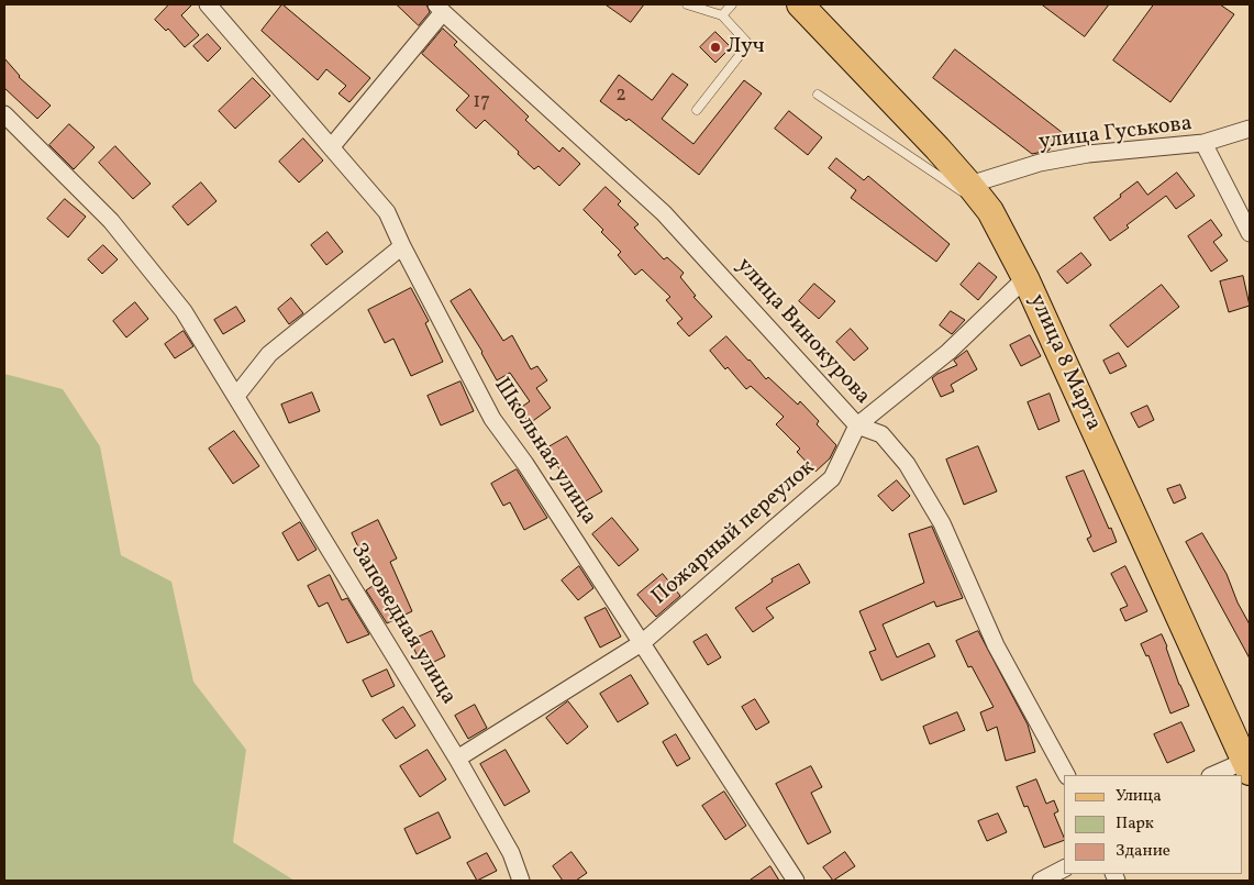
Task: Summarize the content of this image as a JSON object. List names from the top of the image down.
{
  "streets": {
    "main road": ["улица 8 Марта"],
    "street": [
      "улица Гуськова",
      "улица Винокурова",
      "Школьная улица",
      "Пожарный переулок",
      "Заповедная улица"
    ]
  },
  "crossings": [
    ["улица Гуськова", "улица 8 Марта"],
    ["улица Винокурова", "Пожарный переулок"],
    ["улица 8 Марта", "Пожарный переулок"],
    ["Школьная улица", "Пожарный переулок"],
    ["Пожарный переулок", "Заповедная улица"]
  ],
  "places": ["Луч"],
  "house_numbers": ["2", "17"],
  "legend": ["Улица", "Парк", "Здание"]
}
